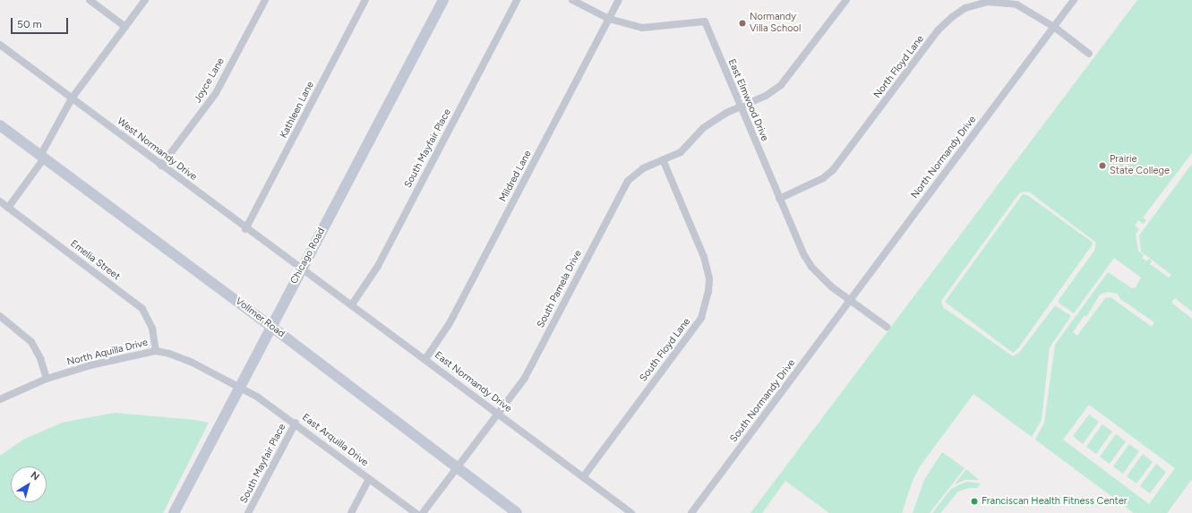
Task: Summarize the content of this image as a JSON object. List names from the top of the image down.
{
  "streets": {
    "main road": ["Chicago Road", "Vollmer Road"],
    "street": [
      "North Floyd Lane",
      "Joyce Lane",
      "East Elmwood Drive",
      "Kathleen Lane",
      "South Mayfair Place",
      "West Normandy Drive",
      "North Normandy Drive",
      "Mildred Lane",
      "Emelia Street",
      "South Pamela Drive",
      "South Floyd Lane",
      "North Aquilla Drive",
      "East Normandy Drive",
      "South Normandy Drive",
      "East Arquilla Drive"
    ]
  },
  "crossings": [
    ["North Floyd Lane", "East Elmwood Drive"],
    ["North Floyd Lane", "North Normandy Drive"],
    ["Joyce Lane", "West Normandy Drive"],
    ["East Elmwood Drive", "North Normandy Drive"],
    ["East Elmwood Drive", "Mildred Lane"],
    ["East Elmwood Drive", "South Pamela Drive"],
    ["East Elmwood Drive", "South Normandy Drive"],
    ["Kathleen Lane", "West Normandy Drive"],
    ["South Mayfair Place", "East Normandy Drive"],
    ["South Mayfair Place", "East Arquilla Drive"],
    ["West Normandy Drive", "Chicago Road"],
    ["West Normandy Drive", "East Normandy Drive"],
    ["North Normandy Drive", "South Normandy Drive"],
    ["Mildred Lane", "East Normandy Drive"],
    ["Chicago Road", "Vollmer Road"],
    ["Chicago Road", "North Aquilla Drive"],
    ["Chicago Road", "East Normandy Drive"],
    ["Chicago Road", "East Arquilla Drive"],
    ["Emelia Street", "North Aquilla Drive"],
    ["South Pamela Drive", "Vollmer Road"],
    ["South Pamela Drive", "South Floyd Lane"],
    ["South Pamela Drive", "East Normandy Drive"],
    ["South Floyd Lane", "East Normandy Drive"],
    ["North Aquilla Drive", "East Arquilla Drive"]
  ],
  "places": ["Normandy Villa School", "Prairie State College", "Franciscan Health Fitness Center"],
  "scale_bar": "50 m",
  "north": "top right"
}
